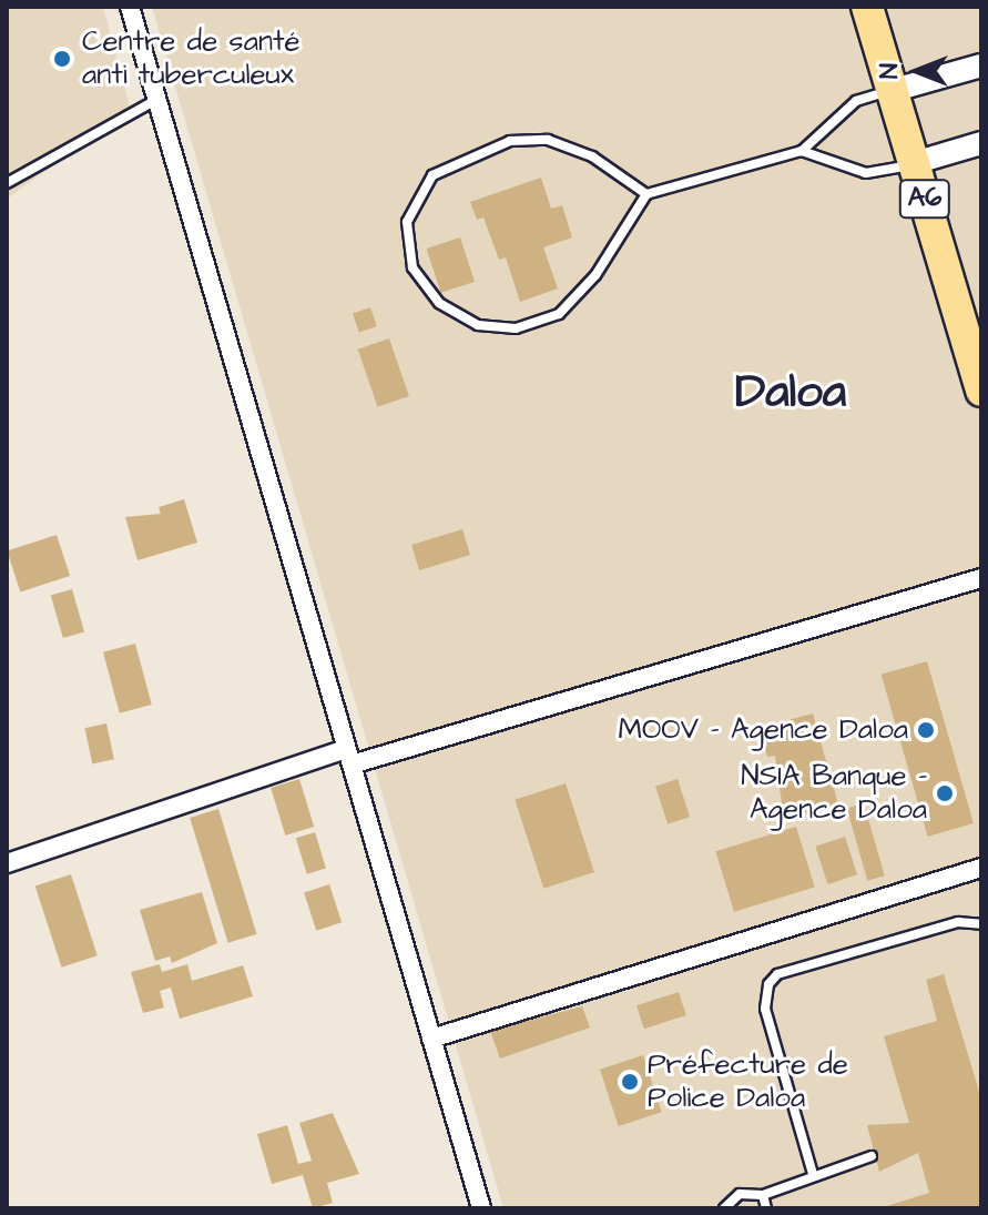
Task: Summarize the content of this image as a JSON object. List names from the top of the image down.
{
  "streets": {
    "highway": ["A6"]
  },
  "districts": ["Daloa"],
  "places": [
    "Centre de santé anti tuberculeux",
    "MOOV - Agence Daloa",
    "NSIA Banque - Agence Daloa",
    "Préfecture de Police Daloa"
  ],
  "north": "left"
}
